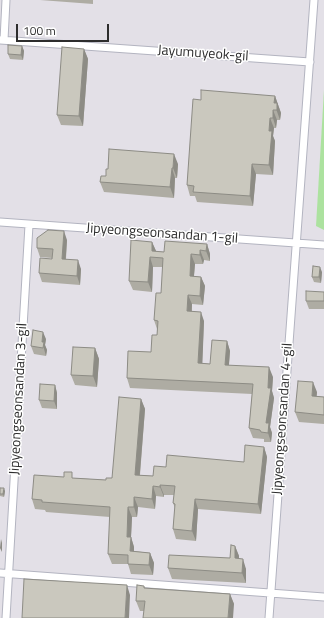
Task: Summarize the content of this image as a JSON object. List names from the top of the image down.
{
  "streets": {
    "street": [
      "Jayumuyeok-gil",
      "Jipyeongseonsandan 1-gil",
      "Jipyeongseonsandan 3-gil",
      "Jipyeongseonsandan 4-gil"
    ]
  },
  "crossings": [
    ["Jipyeongseonsandan 1-gil", "Jipyeongseonsandan 3-gil"],
    ["Jipyeongseonsandan 1-gil", "Jipyeongseonsandan 4-gil"]
  ],
  "scale_bar": "100 m"
}
